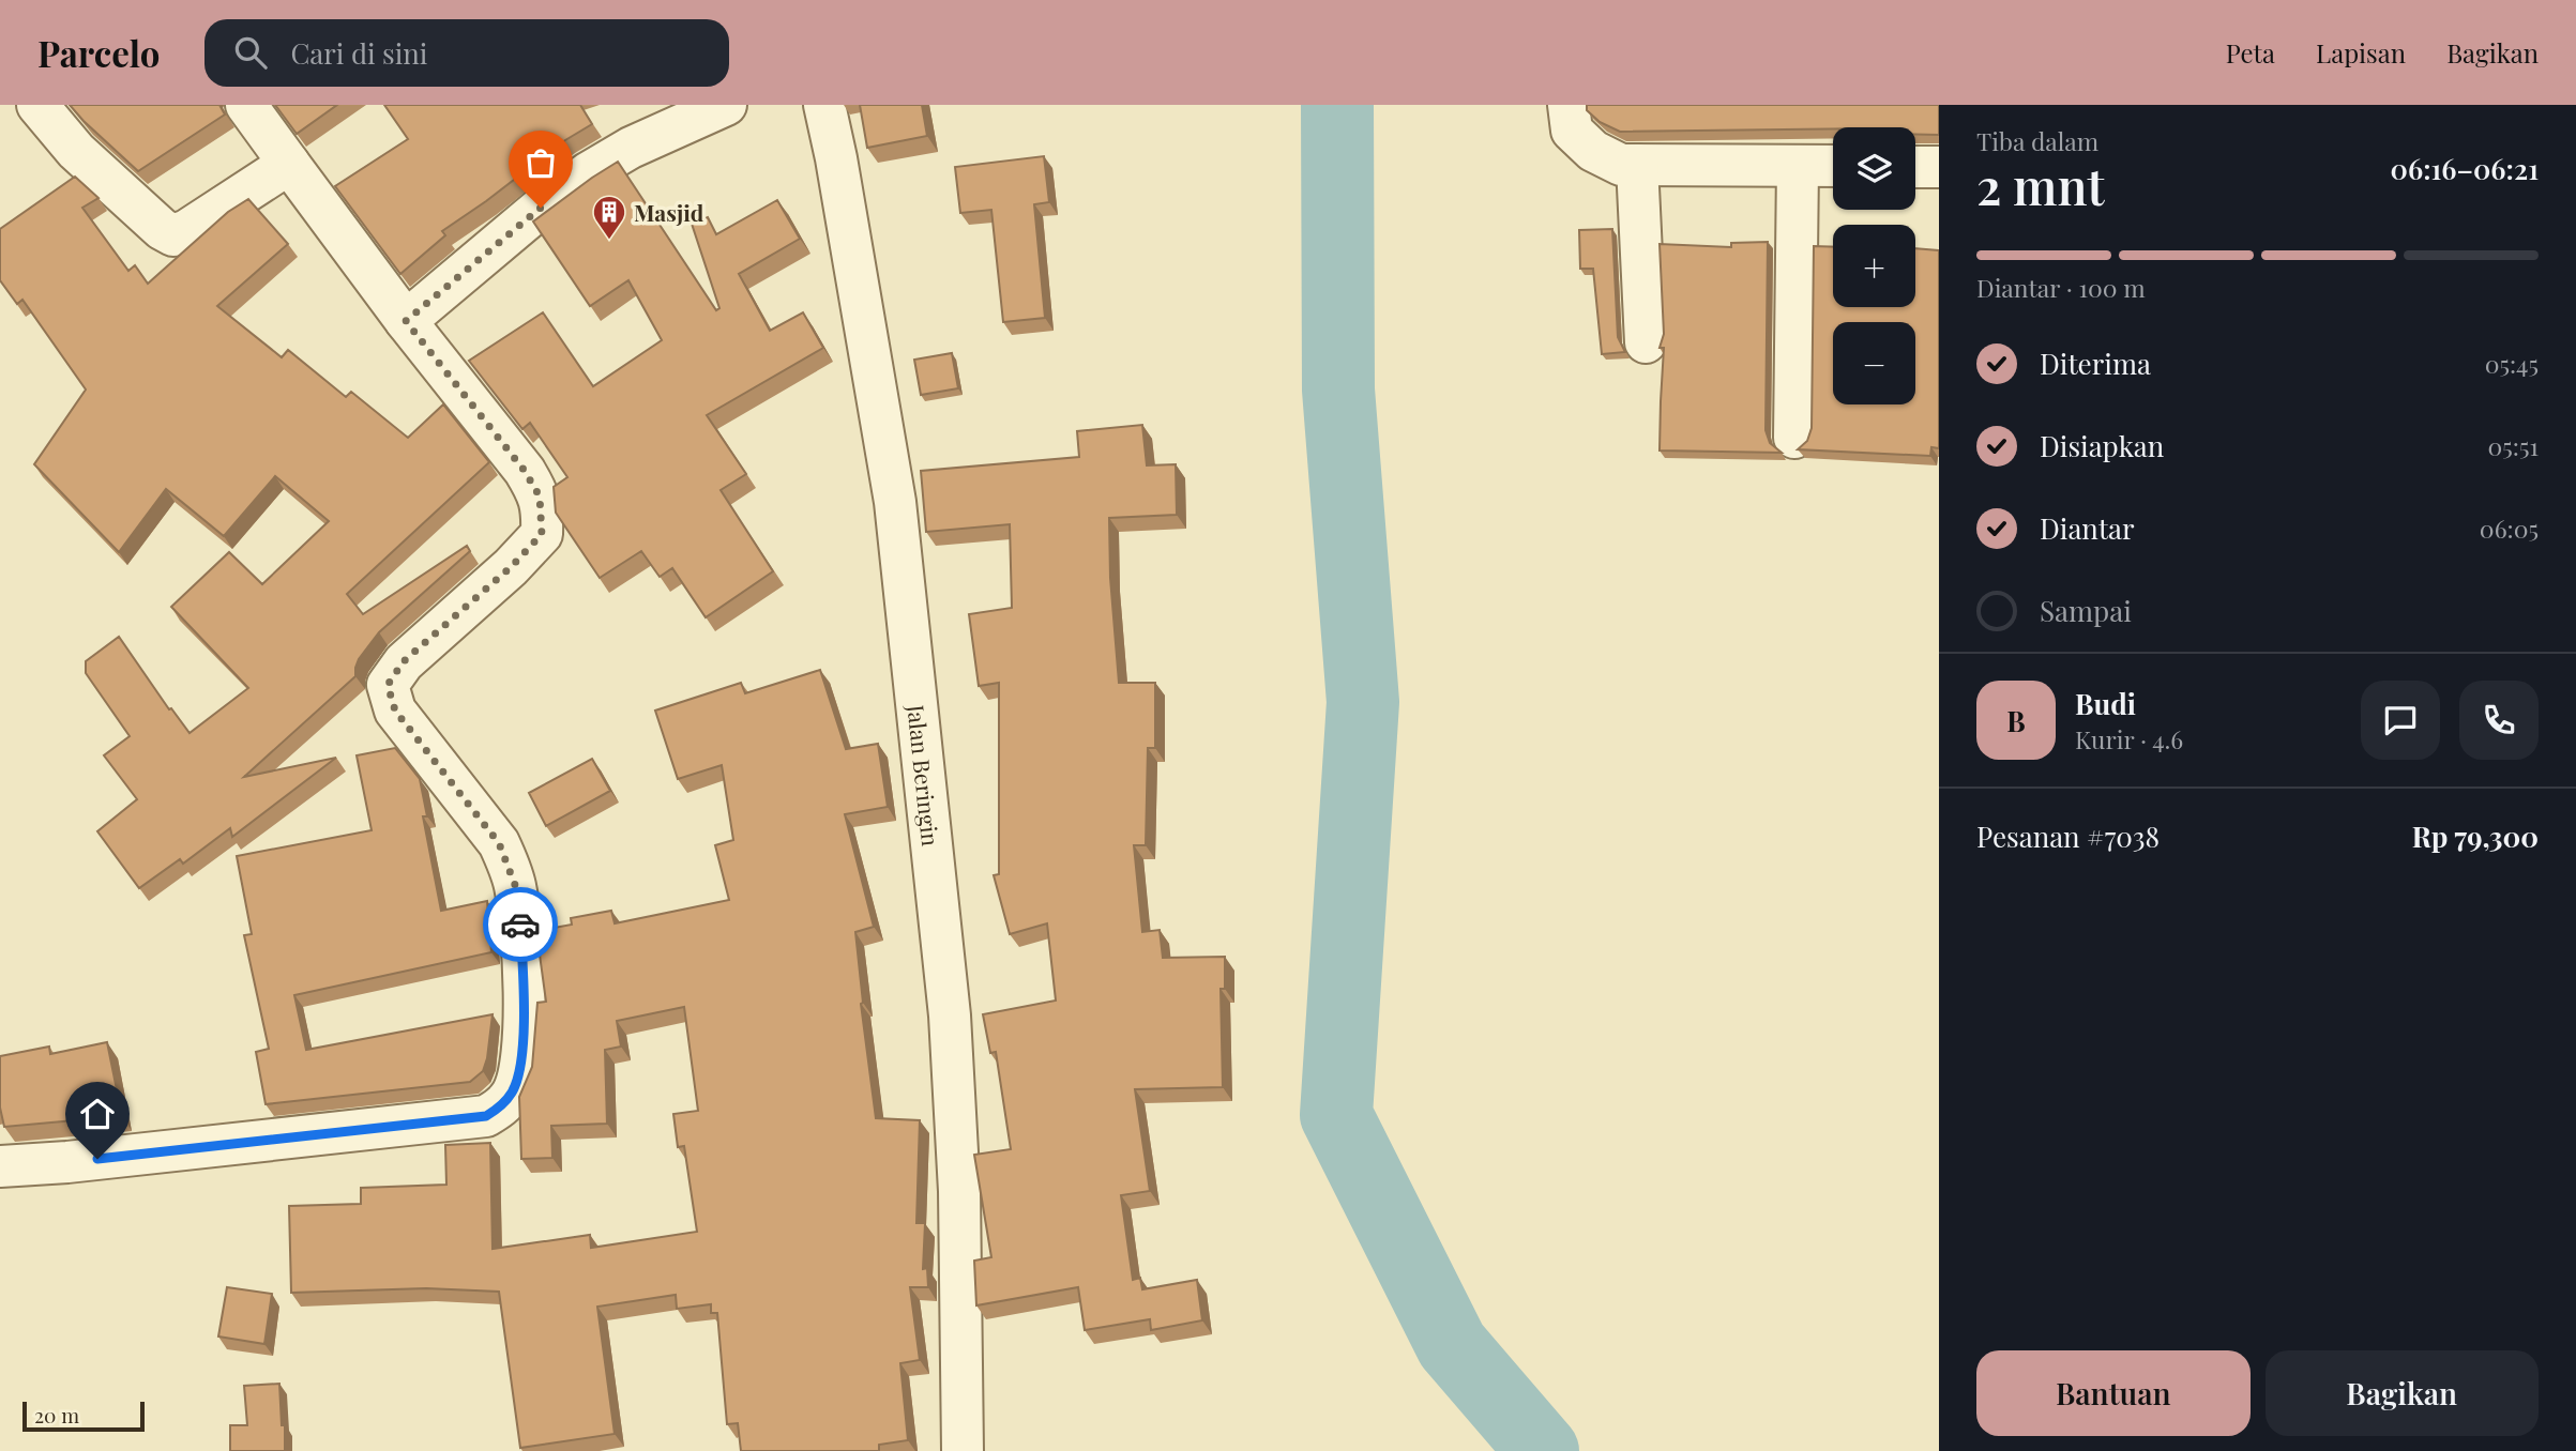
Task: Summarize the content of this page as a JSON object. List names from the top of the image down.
{
  "streets": {
    "street": ["Jalan Beringin"]
  },
  "places": {
    "building": ["Masjid"]
  },
  "scale_bar": "20 m",
  "page": {
    "header": "Parcelo",
    "search": "Cari di sini",
    "nav": ["Peta", "Lapisan", "Bagikan"],
    "heading": ["2 mnt", "Tiba dalam", "06:16–06:21"],
    "panel": [
      "Budi",
      "Kurir · 4.6",
      "Pesanan #7038",
      "Rp 79,300"
    ],
    "map_buttons": ["+", "−"],
    "bar": "Diantar · 100 m",
    "list": [
      ["Diterima", "05:45"],
      ["Disiapkan", "05:51"],
      ["Diantar", "06:05"],
      "Sampai"
    ],
    "round": "B",
    "buttons": ["Bantuan", "Bagikan"],
    "scale": "20 m"
  }
}
